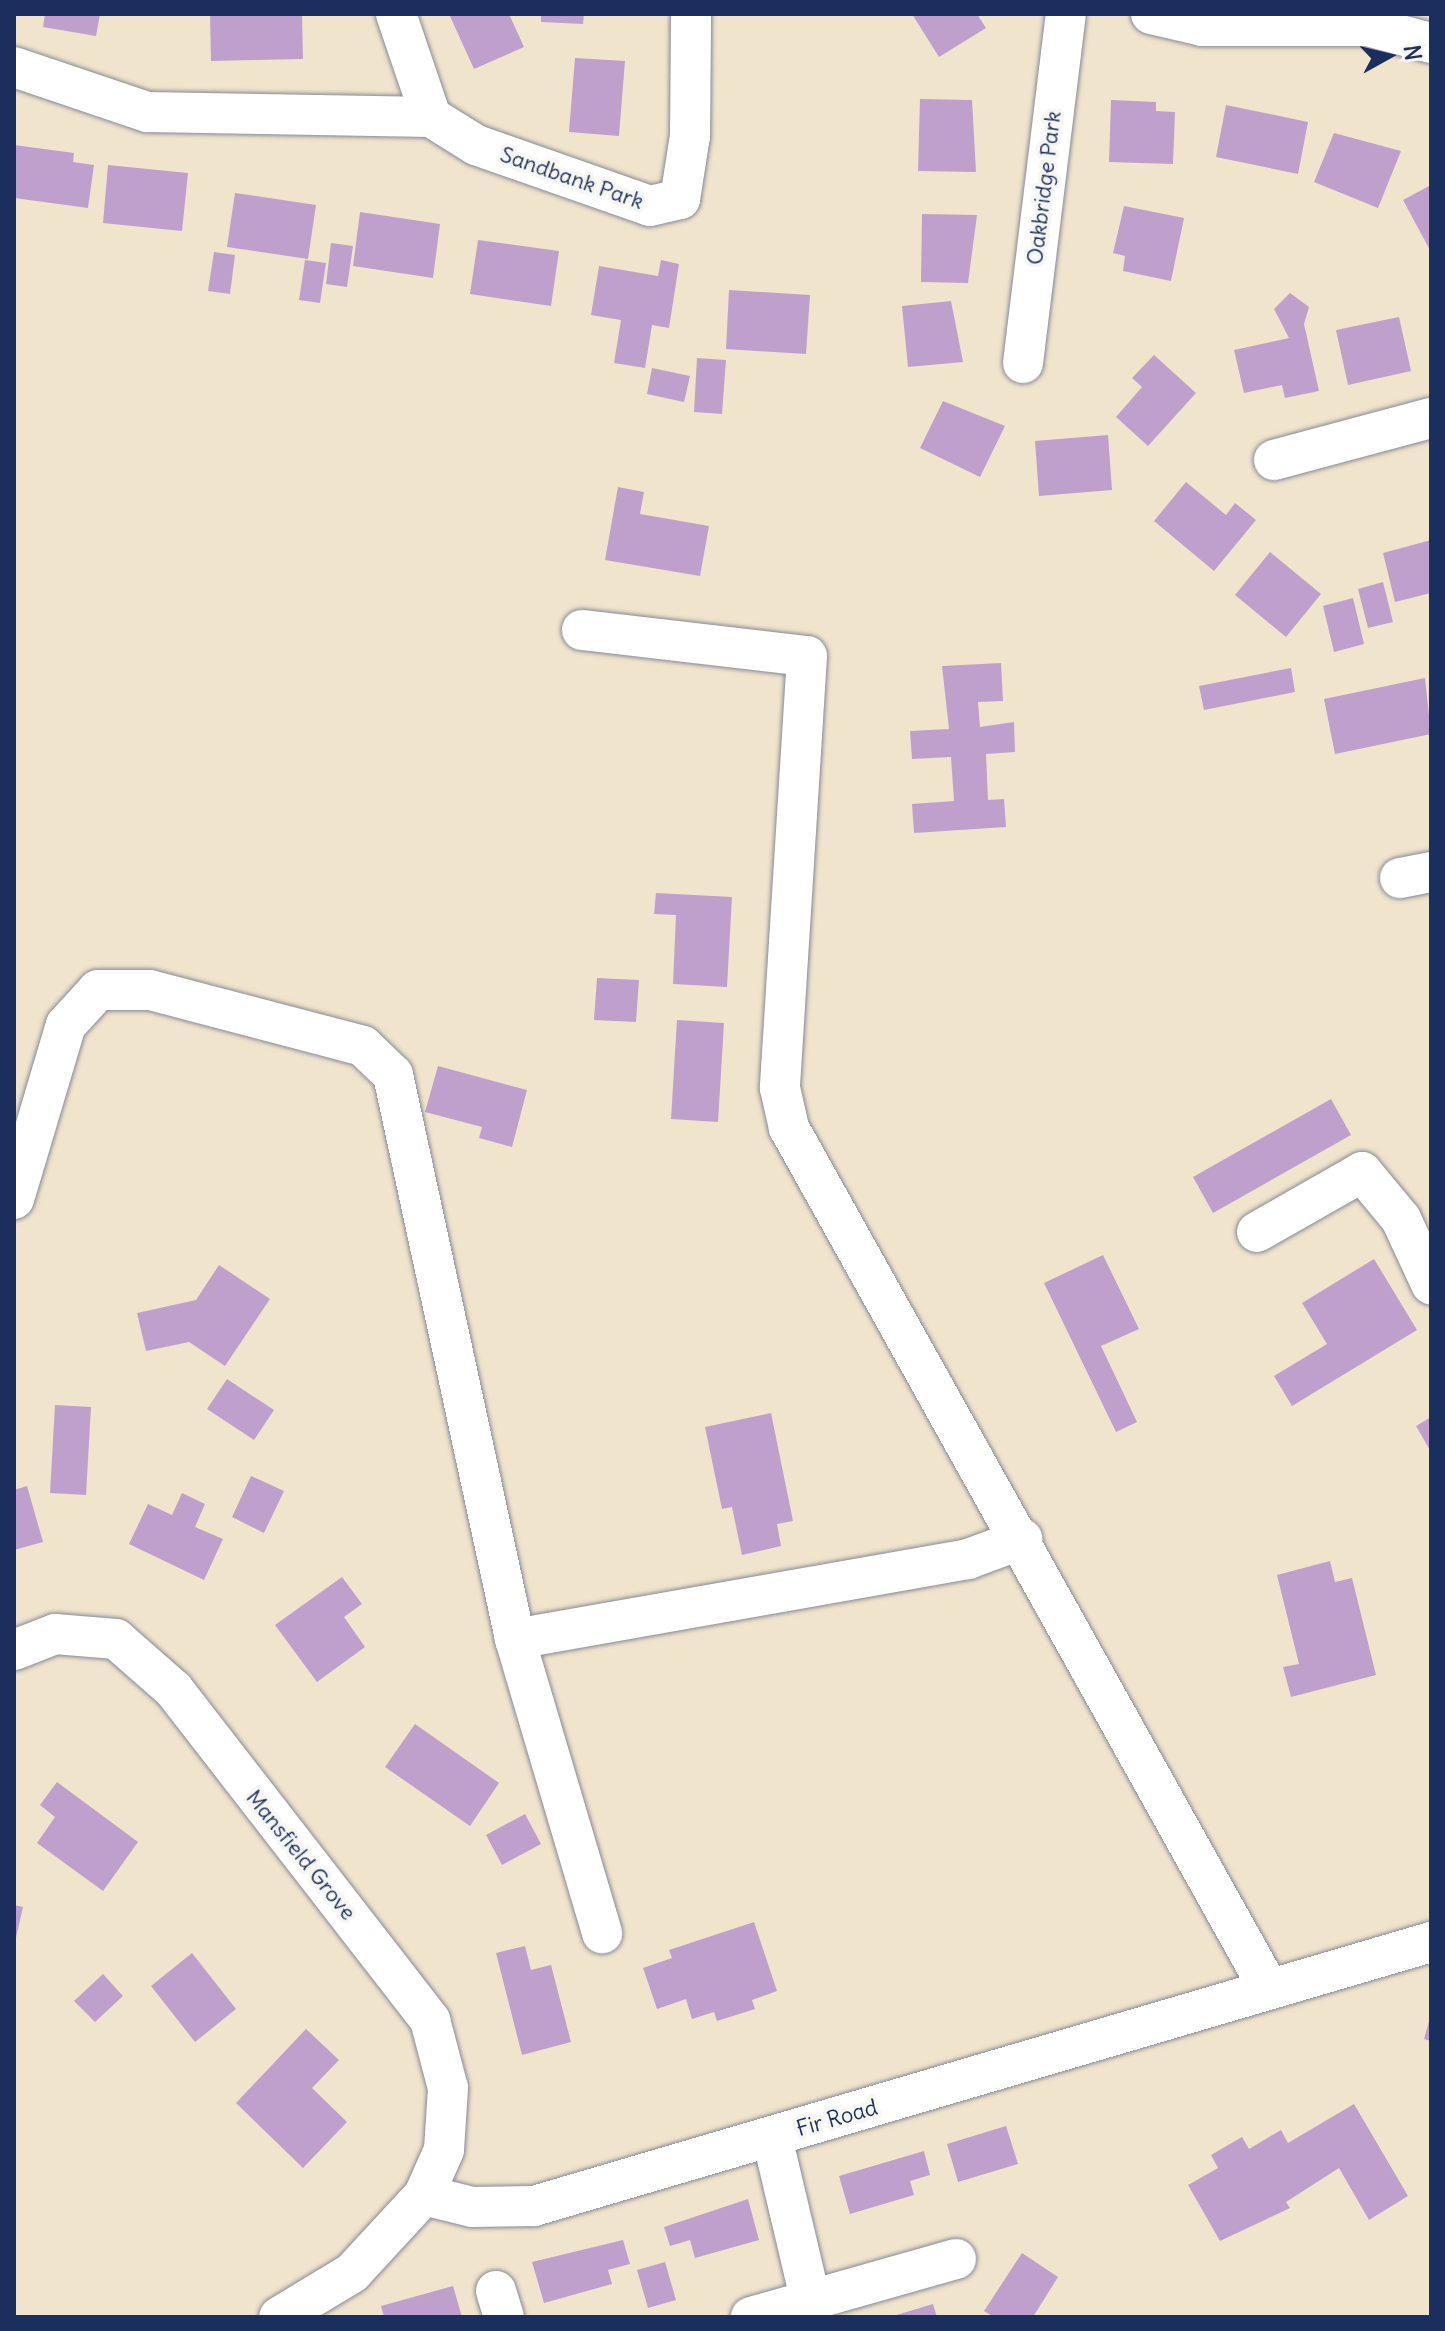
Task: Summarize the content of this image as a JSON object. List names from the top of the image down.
{
  "streets": {
    "street": [
      "Sandbank Park",
      "Oakbridge Park",
      "Mansfield Grove",
      "Fir Road"
    ]
  },
  "crossings": [
    ["Mansfield Grove", "Fir Road"]
  ],
  "north": "right"
}
